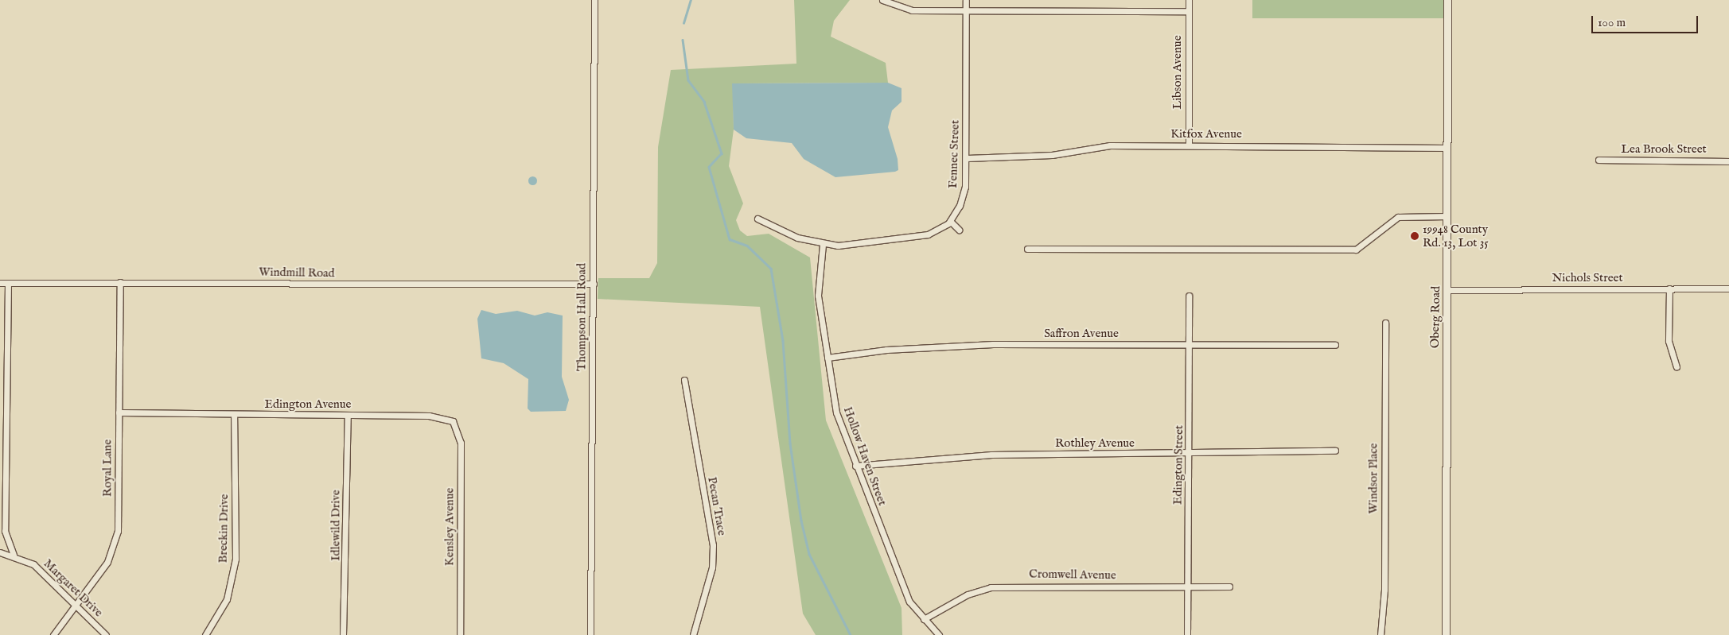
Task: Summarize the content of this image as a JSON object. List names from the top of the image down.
{
  "streets": {
    "street": [
      "Libson Avenue",
      "Kitfox Avenue",
      "Lea Brook Street",
      "Fennec Street",
      "Windmill Road",
      "Nichols Street",
      "Thompson Hall Road",
      "Oberg Road",
      "Saffron Avenue",
      "Edington Avenue",
      "Rothley Avenue",
      "Hollow Haven Street",
      "Edington Street",
      "Royal Lane",
      "Windsor Place",
      "Pecan Trace",
      "Idlewild Drive",
      "Kensley Avenue",
      "Breckin Drive",
      "Cromwell Avenue",
      "Margaret Drive"
    ]
  },
  "crossings": [
    ["Libson Avenue", "Kitfox Avenue"],
    ["Kitfox Avenue", "Fennec Street"],
    ["Kitfox Avenue", "Oberg Road"],
    ["Windmill Road", "Thompson Hall Road"],
    ["Windmill Road", "Royal Lane"],
    ["Nichols Street", "Oberg Road"],
    ["Saffron Avenue", "Hollow Haven Street"],
    ["Saffron Avenue", "Edington Street"],
    ["Edington Avenue", "Royal Lane"],
    ["Edington Avenue", "Idlewild Drive"],
    ["Edington Avenue", "Kensley Avenue"],
    ["Edington Avenue", "Breckin Drive"],
    ["Rothley Avenue", "Hollow Haven Street"],
    ["Rothley Avenue", "Edington Street"],
    ["Hollow Haven Street", "Cromwell Avenue"],
    ["Edington Street", "Cromwell Avenue"],
    ["Royal Lane", "Margaret Drive"]
  ],
  "places": ["19948 County Rd. 13, Lot 35"],
  "scale_bar": "100 m"
}
